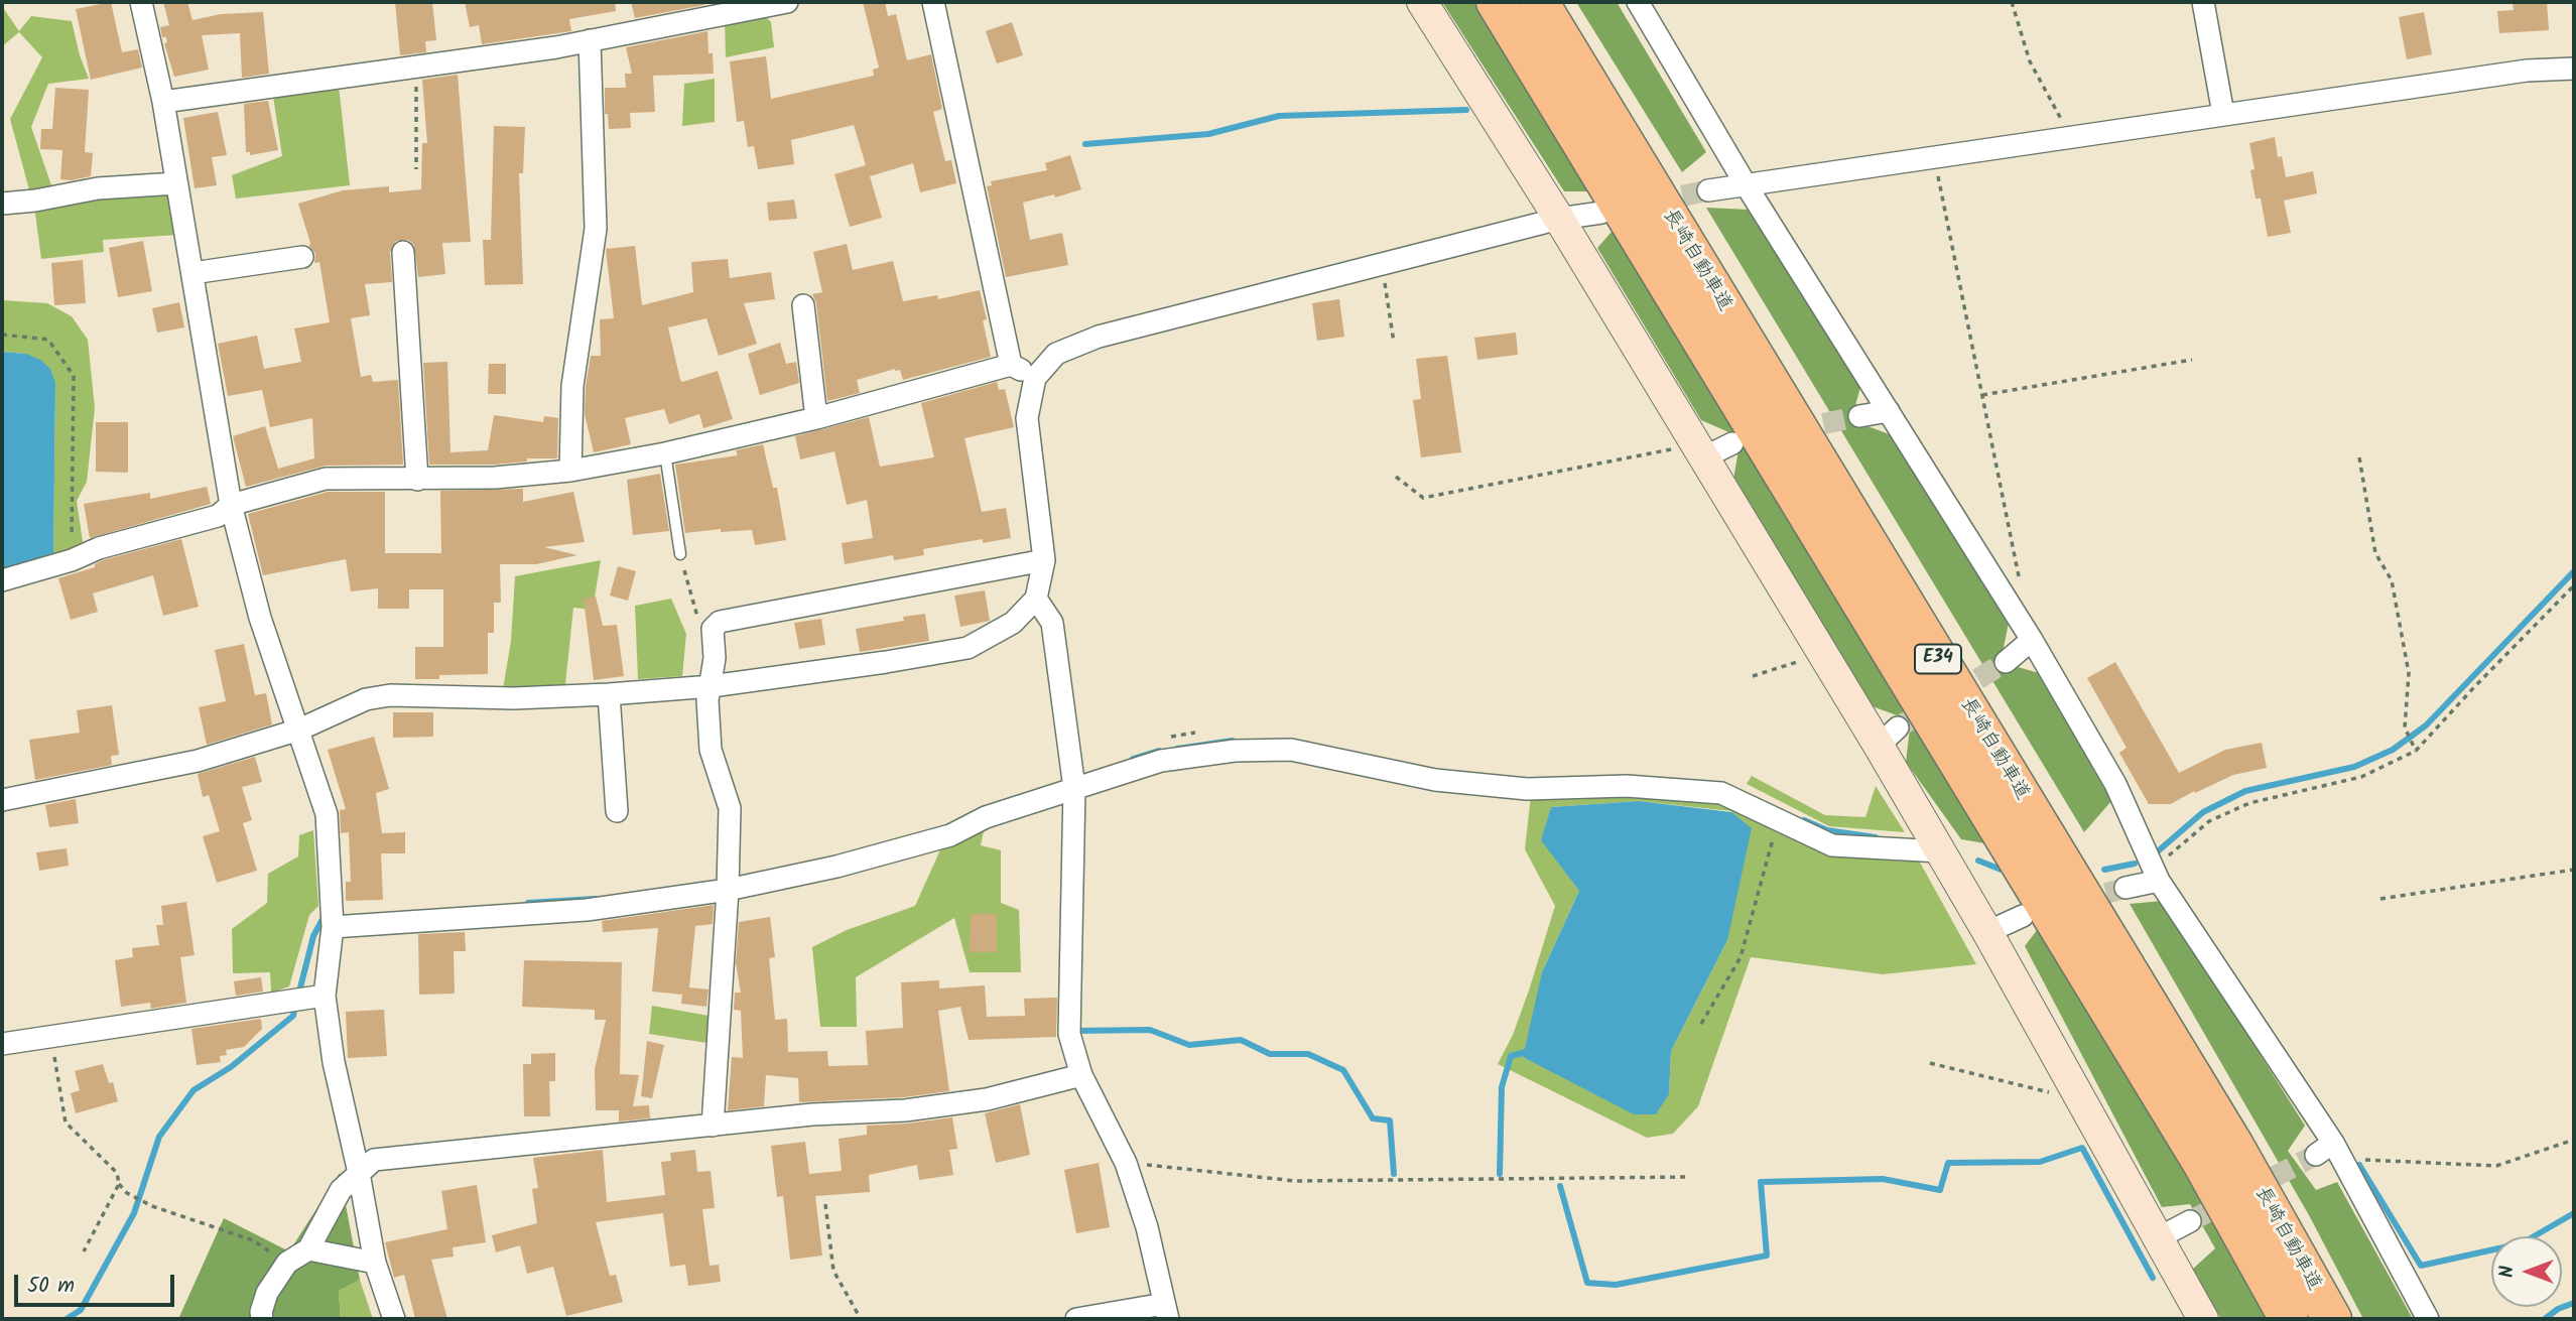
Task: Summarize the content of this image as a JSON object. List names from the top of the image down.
{
  "streets": {
    "highway": ["長崎自動車道", "E34"]
  },
  "scale_bar": "50 m",
  "north": "left"
}
